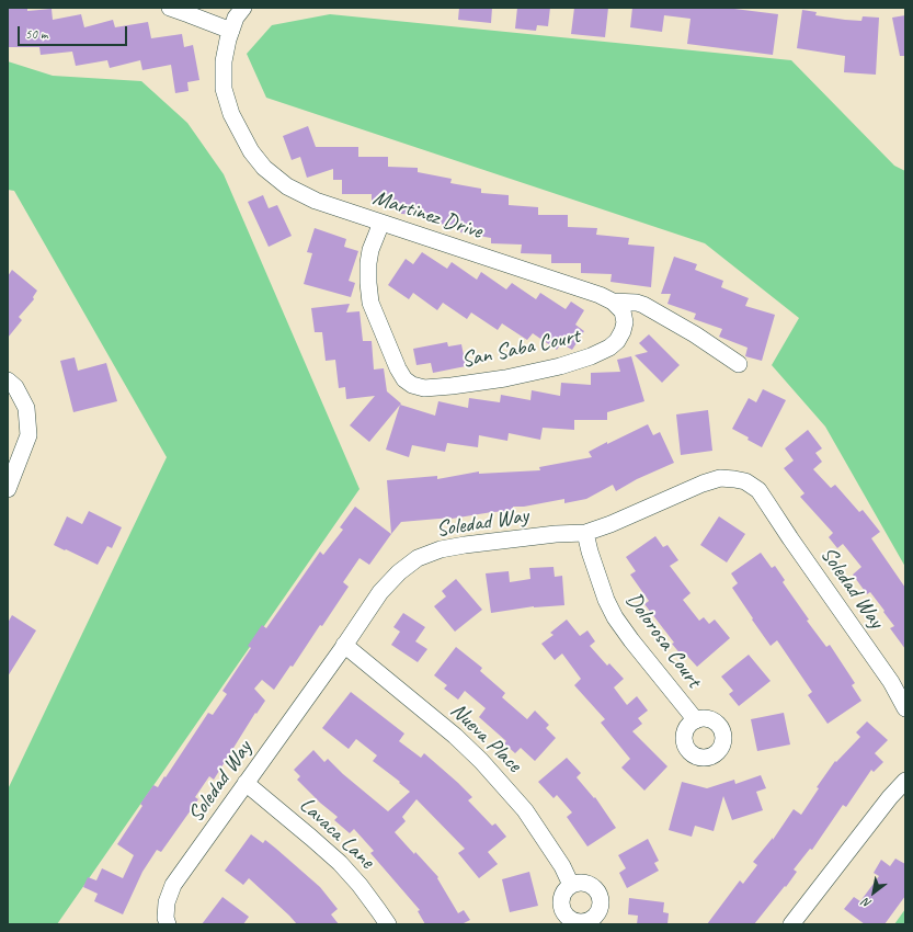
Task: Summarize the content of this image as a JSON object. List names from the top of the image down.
{
  "streets": {
    "street": [
      "Martinez Drive",
      "San Saba Court",
      "Soledad Way",
      "Dolorosa Court",
      "Nueva Place",
      "Lavaca Lane"
    ]
  },
  "crossings": [
    ["Martinez Drive", "San Saba Court"],
    ["Soledad Way", "Dolorosa Court"],
    ["Soledad Way", "Nueva Place"],
    ["Soledad Way", "Lavaca Lane"]
  ],
  "scale_bar": "50 m",
  "north": "bottom left"
}
